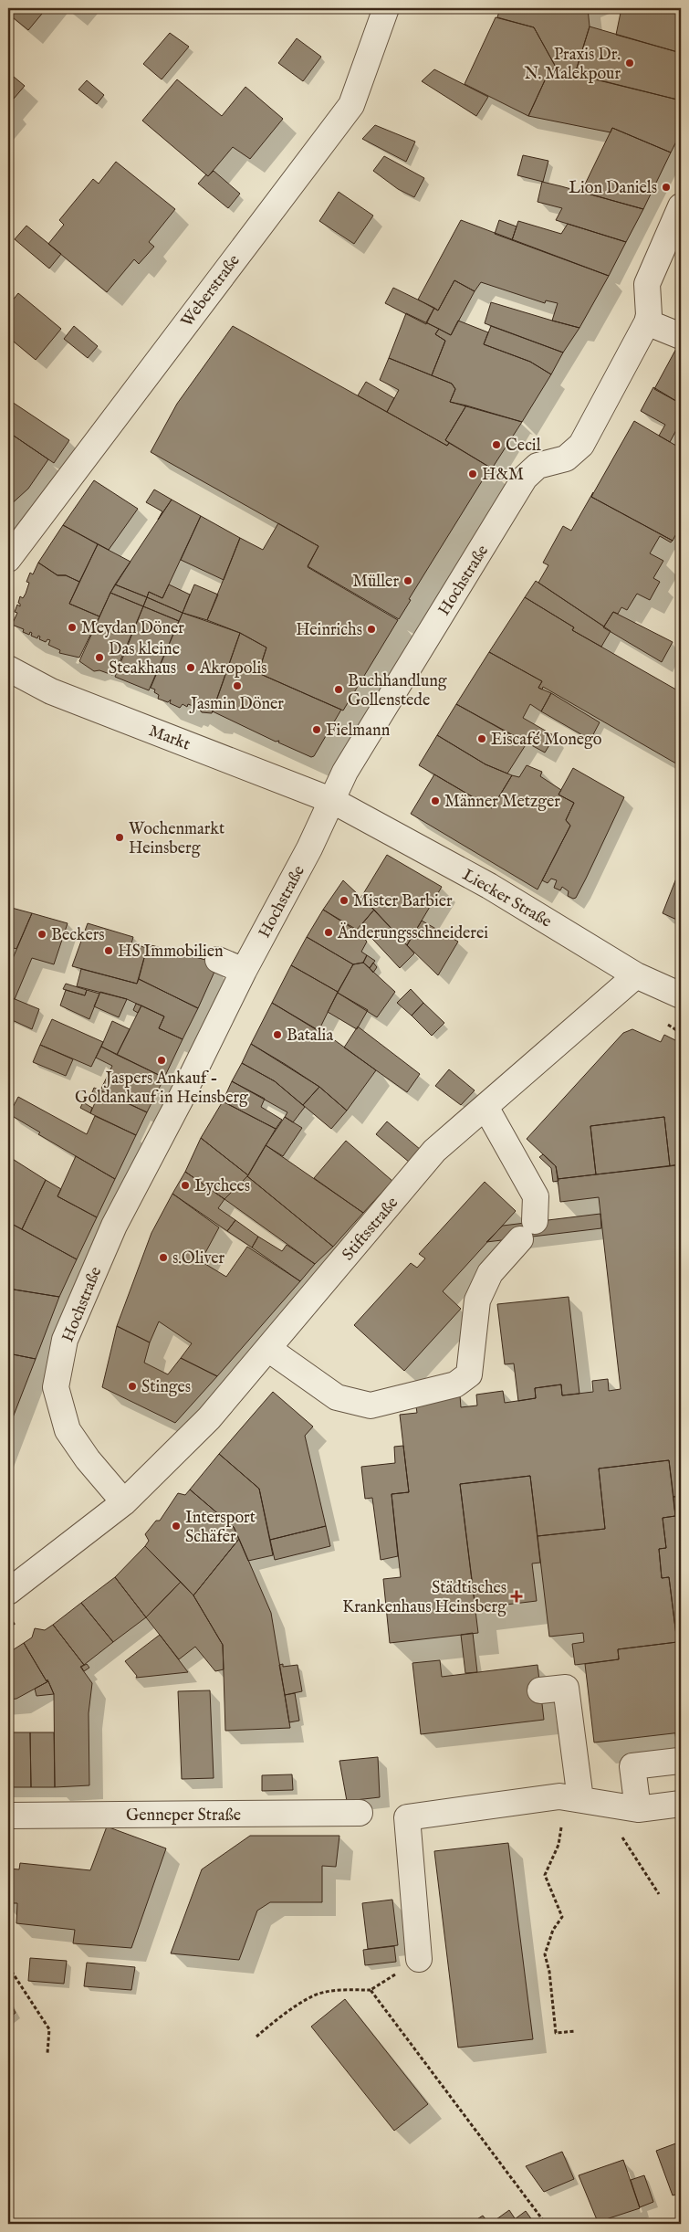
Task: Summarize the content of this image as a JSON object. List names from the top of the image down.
{
  "streets": {
    "street": [
      "Weberstraße",
      "Hochstraße",
      "Markt",
      "Liecker Straße",
      "Stiftsstraße",
      "Genneper Straße"
    ]
  },
  "crossings": [
    ["Hochstraße", "Markt"],
    ["Hochstraße", "Liecker Straße"],
    ["Hochstraße", "Stiftsstraße"],
    ["Markt", "Liecker Straße"],
    ["Liecker Straße", "Stiftsstraße"]
  ],
  "places": {
    "other": [
      "Praxis Dr. N. Malekpour",
      "Lion Daniels",
      "Cecil",
      "H&M",
      "Müller",
      "Meydan Döner",
      "Heinrichs",
      "Das kleine Steakhaus",
      "Akropolis",
      "Jasmin Döner",
      "Buchhandlung Gollenstede",
      "Fielmann",
      "Eiscafé Monego",
      "Männer Metzger",
      "Wochenmarkt Heinsberg",
      "Mister Barbier",
      "Änderungsschneiderei",
      "Beckers",
      "HS Immobilien",
      "Batalia",
      "Jaspers Ankauf - Goldankauf in Heinsberg",
      "Lychees",
      "s.Oliver",
      "Stinges",
      "Intersport Schäfer"
    ],
    "health": ["Städtisches Krankenhaus Heinsberg"]
  }
}
